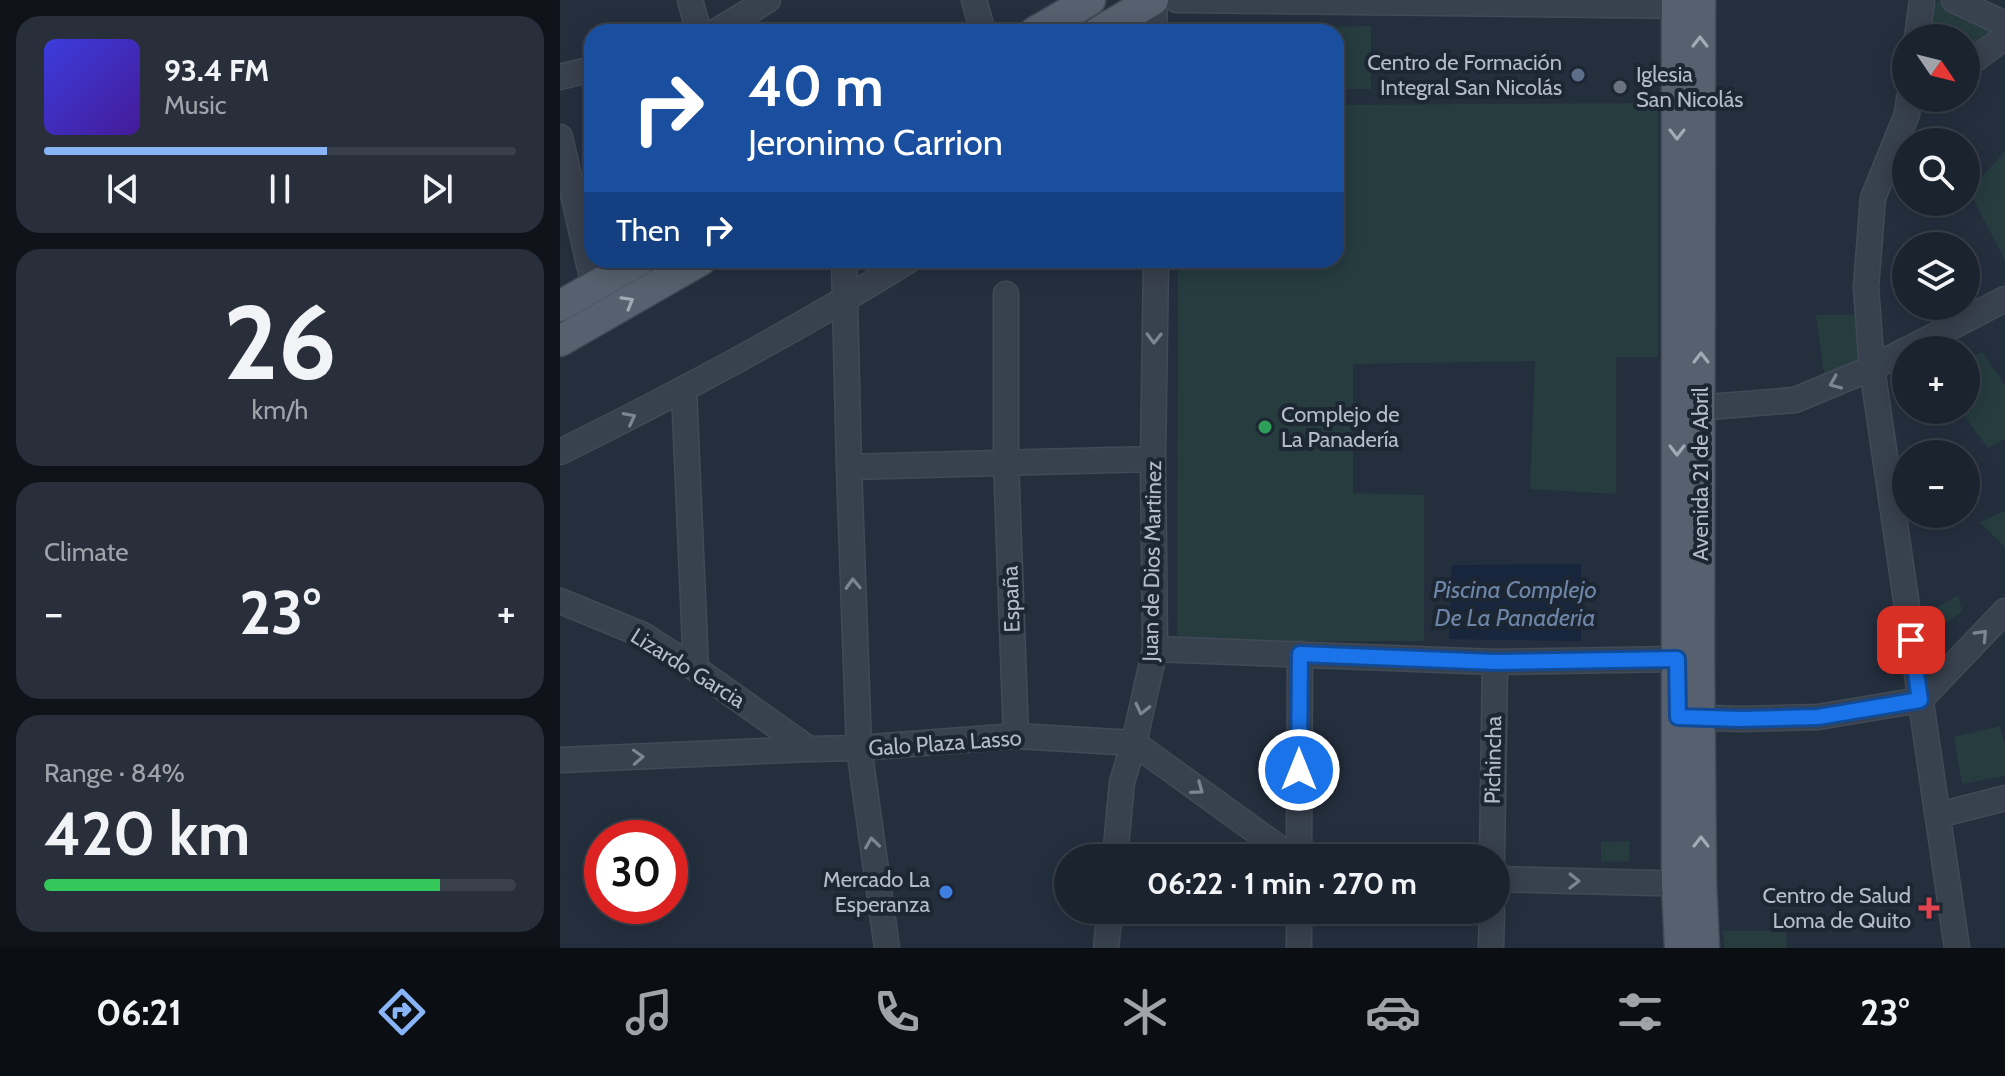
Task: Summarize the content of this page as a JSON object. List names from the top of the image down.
{
  "streets": {
    "main road": ["Avenida 21 de Abril"],
    "street": [
      "Juan de Dios Martinez",
      "España",
      "Lizardo Garcia",
      "Galo Plaza Lasso",
      "Pichincha"
    ]
  },
  "crossings": [
    ["Juan de Dios Martinez", "Galo Plaza Lasso"],
    ["España", "Galo Plaza Lasso"],
    ["Lizardo Garcia", "Galo Plaza Lasso"]
  ],
  "one_way": ["Galo Plaza Lasso"],
  "water": ["Piscina Complejo De La Panaderia"],
  "places": {
    "other": [
      "Centro de Formación Integral San Nicolás",
      "Iglesia San Nicolás",
      "Complejo de La Panadería",
      "Mercado La Esperanza"
    ],
    "health": ["Centro de Salud Loma de Quito"]
  },
  "north": "bottom right",
  "page": {
    "map_buttons": ["+", "−"],
    "turn": ["40 m", "Jeronimo Carrion"],
    "song": ["93.4 FM", "Music"],
    "then": "Then",
    "tile": [
      ["26", "km/h"],
      "Climate",
      ["Range · 84%", "420 km"]
    ],
    "heat": ["−", "23°", "+"],
    "limit": "30",
    "trip": "06:22 · 1 min · 270 m",
    "tabs": ["06:21", "23°"]
  }
}
